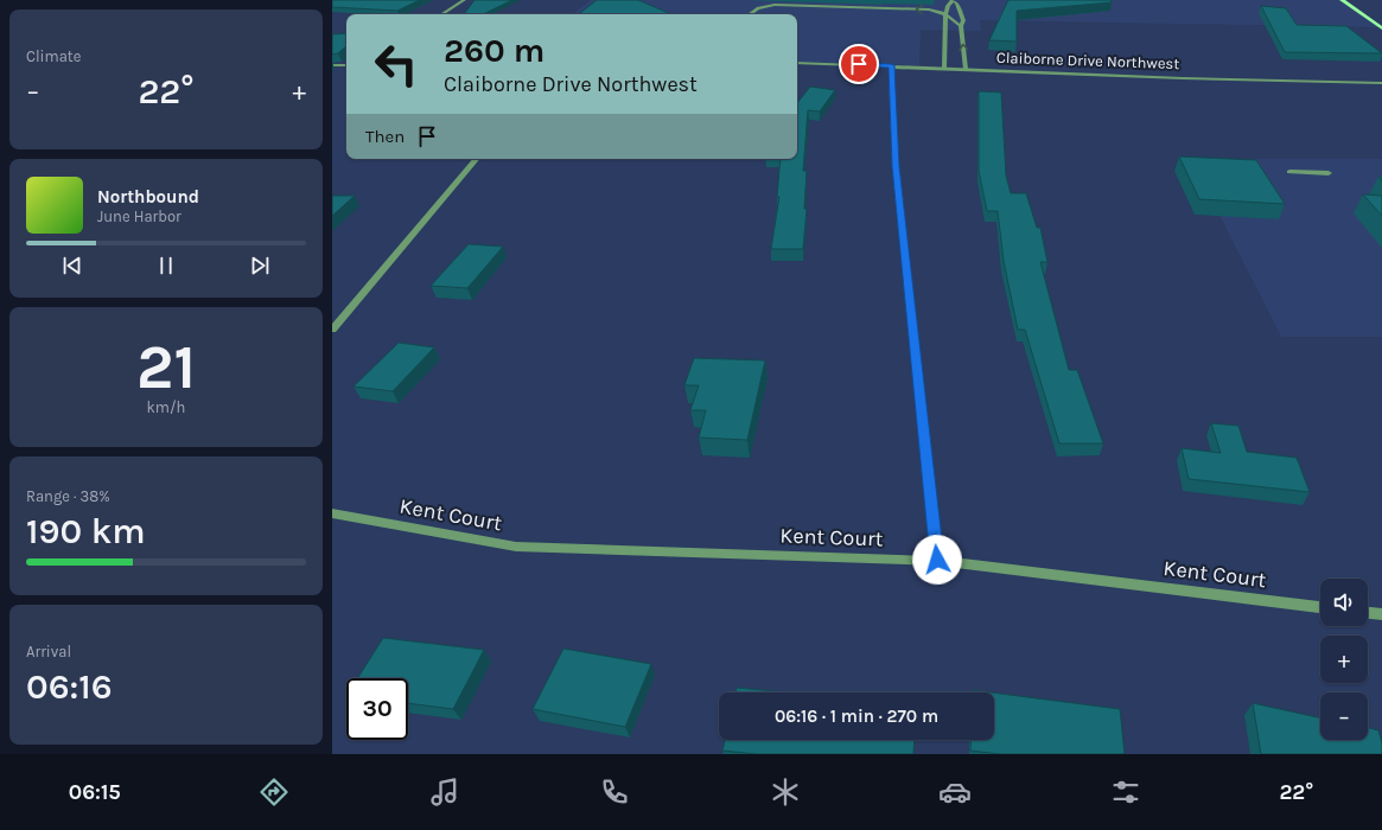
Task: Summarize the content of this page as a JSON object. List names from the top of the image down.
{
  "streets": {
    "street": ["Claiborne Drive Northwest", "Kent Court"]
  },
  "page": {
    "tile": [
      "Climate",
      ["21", "km/h"],
      ["Range · 38%", "190 km"],
      ["Arrival", "06:16"]
    ],
    "turn": ["260 m", "Claiborne Drive Northwest"],
    "heat": ["−", "22°", "+"],
    "then": "Then",
    "song": ["Northbound", "June Harbor"],
    "map_buttons": ["+", "−"],
    "limit": "30",
    "trip": "06:16 · 1 min · 270 m",
    "tabs": ["06:15", "22°"]
  }
}
